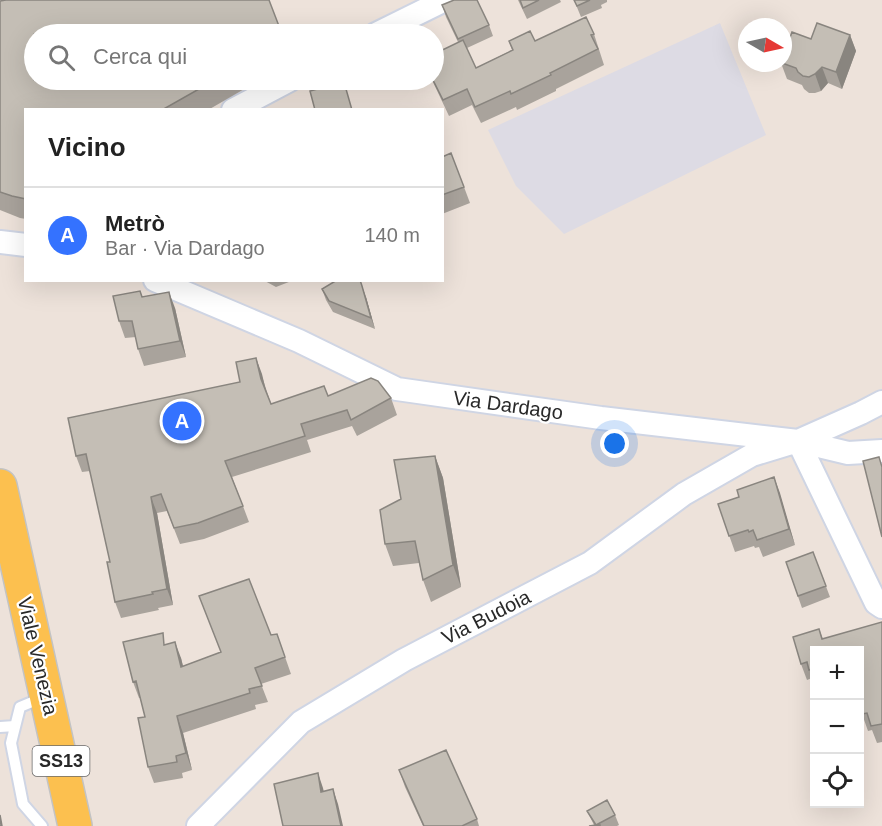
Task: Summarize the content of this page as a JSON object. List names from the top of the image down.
{
  "streets": {
    "main road": ["Viale Venezia", "SS13"],
    "street": ["Via Dardago", "Via Budoia"]
  },
  "crossings": [
    ["Via Dardago", "Via Budoia"]
  ],
  "north": "right",
  "page": {
    "search": "Cerca qui",
    "heading": "Vicino",
    "list": [
      {
        "mark": "A",
        "name": "Metrò",
        "note": "Bar · Via Dardago",
        "value": "140 m"
      }
    ],
    "pins": "A",
    "map_buttons": ["+", "−"]
  }
}
